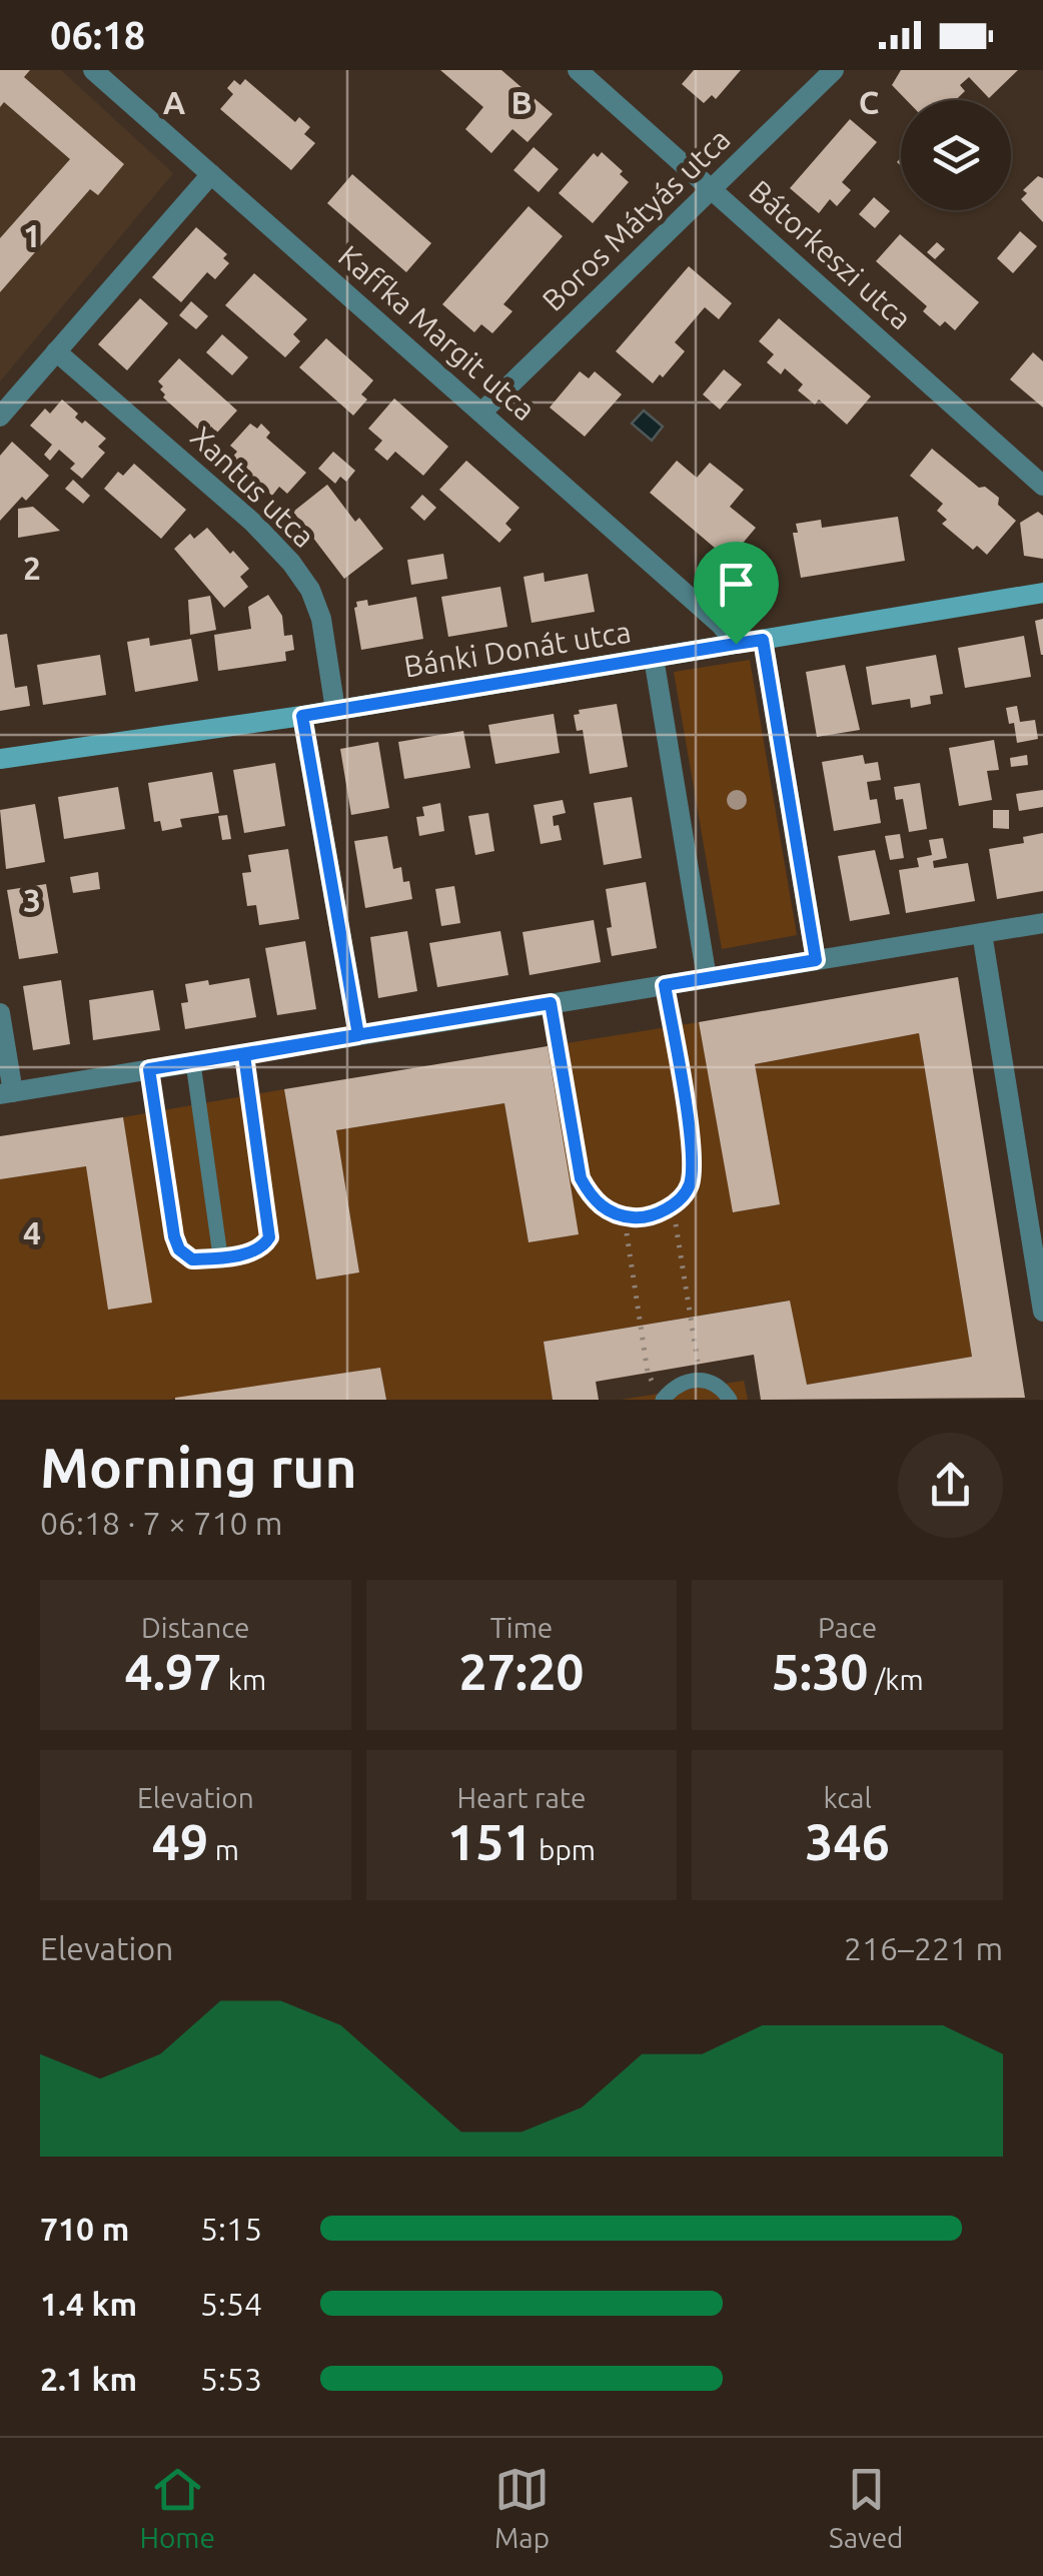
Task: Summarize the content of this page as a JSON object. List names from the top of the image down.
{
  "streets": {
    "street": [
      "Boros Mátyás utca",
      "Bátorkeszi utca",
      "Kaffka Margit utca",
      "Xantus utca",
      "Bánki Donát utca"
    ]
  },
  "crossings": [
    ["Boros Mátyás utca", "Bátorkeszi utca"],
    ["Boros Mátyás utca", "Kaffka Margit utca"],
    ["Kaffka Margit utca", "Bánki Donát utca"],
    ["Xantus utca", "Bánki Donát utca"]
  ],
  "page": {
    "status": "06:18",
    "heading": ["Morning run", "06:18 · 7 × 710 m"],
    "stats": [
      ["Distance", "4.97 km"],
      ["Time", "27:20"],
      ["Pace", "5:30 /km"],
      ["Elevation", "49 m"],
      ["Heart rate", "151 bpm"],
      ["kcal", "346"]
    ],
    "chart": ["Elevation", "216–221 m"],
    "list": [
      {
        "name": "710 m",
        "note": "5:15"
      },
      {
        "name": "1.4 km",
        "note": "5:54"
      },
      {
        "name": "2.1 km",
        "note": "5:53"
      }
    ],
    "tabs": ["Home", "Map", "Saved"]
  },
  "grid": {
    "columns": ["A", "B", "C"],
    "rows": [
      "1",
      "2",
      "3",
      "4"
    ]
  }
}
